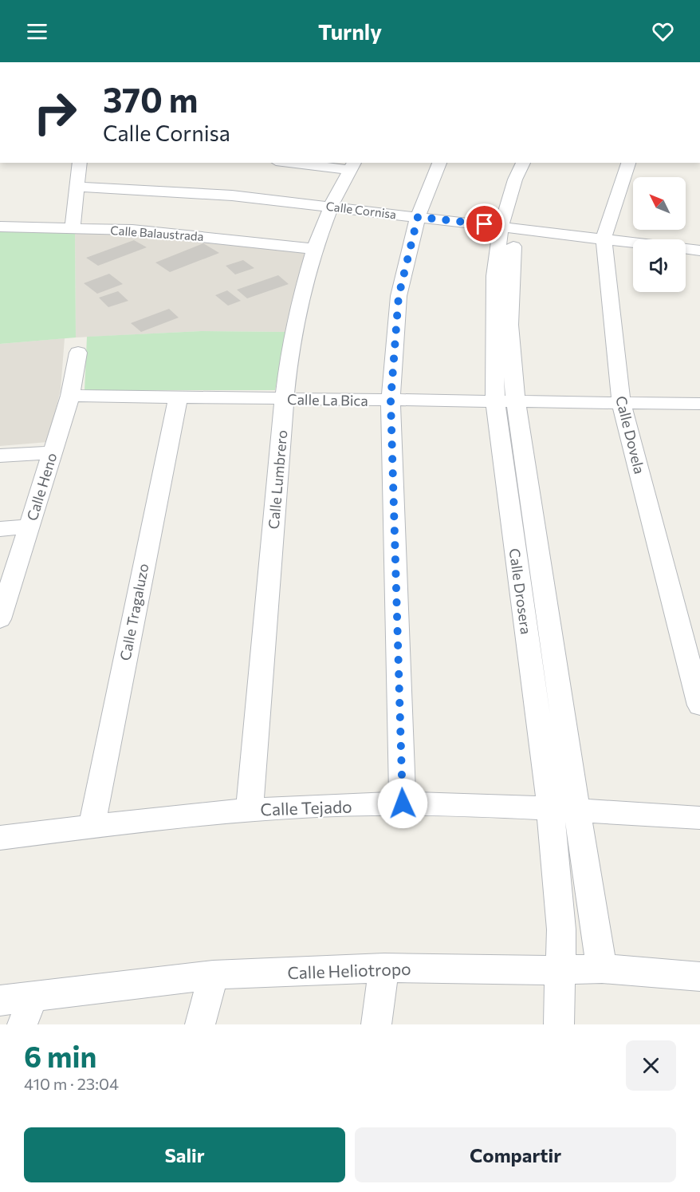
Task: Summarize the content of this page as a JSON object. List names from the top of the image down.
{
  "streets": {
    "street": [
      "Calle Cornisa",
      "Calle Balaustrada",
      "Calle La Bica",
      "Calle Dovela",
      "Calle Lumbrero",
      "Calle Heno",
      "Calle Drosera",
      "Calle Tragaluzo",
      "Calle Tejado",
      "Calle Heliotropo"
    ]
  },
  "crossings": [
    ["Calle Cornisa", "Calle Dovela"],
    ["Calle Cornisa", "Calle Lumbrero"],
    ["Calle Cornisa", "Calle Drosera"],
    ["Calle Balaustrada", "Calle Lumbrero"],
    ["Calle La Bica", "Calle Dovela"],
    ["Calle La Bica", "Calle Lumbrero"],
    ["Calle La Bica", "Calle Heno"],
    ["Calle La Bica", "Calle Drosera"],
    ["Calle La Bica", "Calle Tragaluzo"],
    ["Calle Lumbrero", "Calle Tejado"],
    ["Calle Drosera", "Calle Tejado"],
    ["Calle Drosera", "Calle Heliotropo"],
    ["Calle Tragaluzo", "Calle Tejado"]
  ],
  "north": "top left",
  "page": {
    "header": "Turnly",
    "turn": ["370 m", "Calle Cornisa"],
    "heading": ["6 min", "410 m · 23:04"],
    "buttons": ["Salir", "Compartir"]
  }
}
